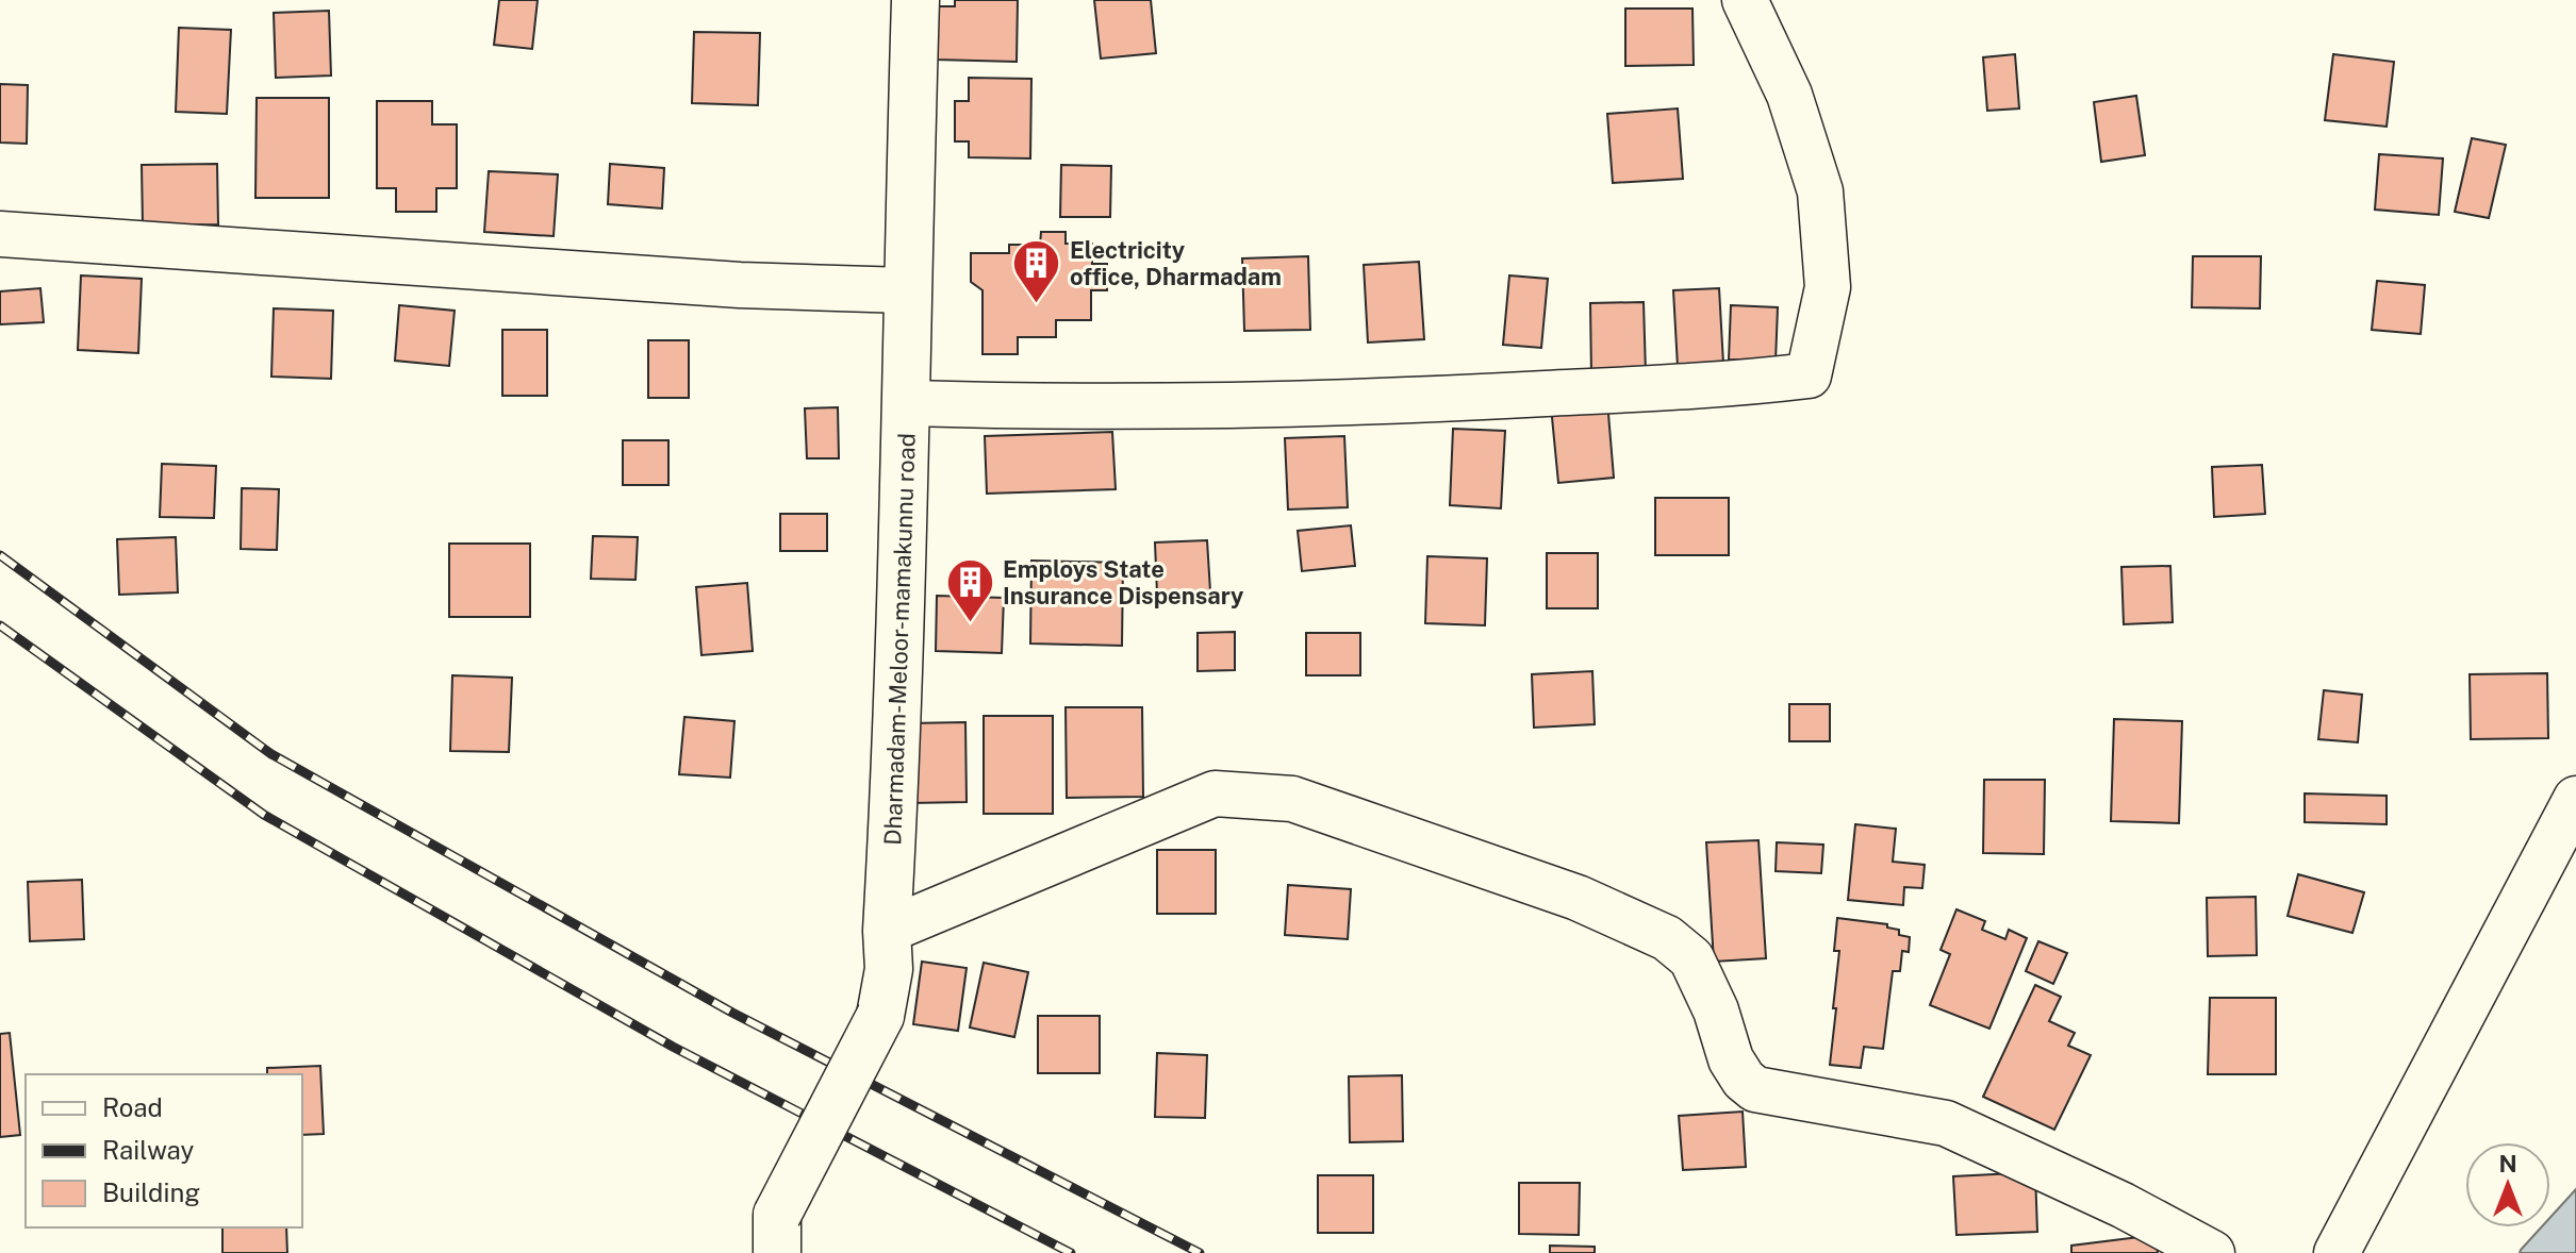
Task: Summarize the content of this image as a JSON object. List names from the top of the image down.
{
  "streets": {
    "main road": ["Dharmadam-Meloor-mamakunnu road"]
  },
  "places": {
    "building": ["Electricity office, Dharmadam", "Employs State Insurance Dispensary"]
  },
  "legend": ["Road", "Railway", "Building"],
  "north": "top"
}
